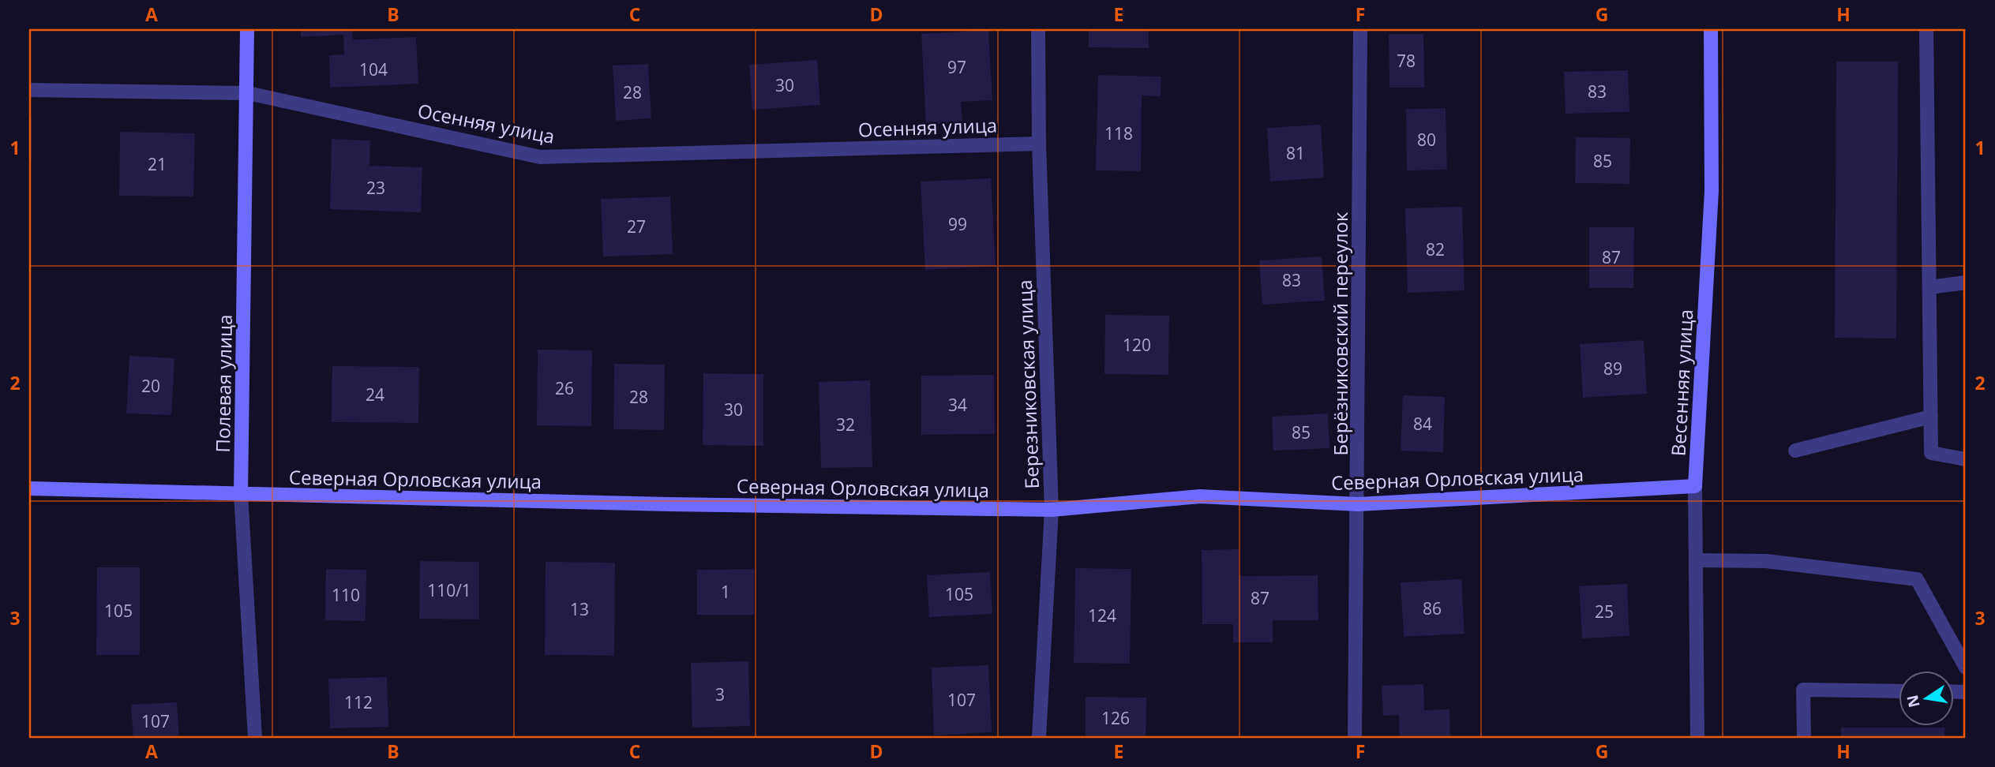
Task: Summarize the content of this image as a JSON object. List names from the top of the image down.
{
  "streets": {
    "street": [
      "Осенняя улица",
      "Берёзниковский переулок",
      "Весенняя улица",
      "Полевая улица",
      "Березниковская улица",
      "Северная Орловская улица"
    ]
  },
  "crossings": [
    ["Осенняя улица", "Полевая улица"],
    ["Осенняя улица", "Березниковская улица"],
    ["Берёзниковский переулок", "Северная Орловская улица"],
    ["Весенняя улица", "Северная Орловская улица"],
    ["Полевая улица", "Северная Орловская улица"],
    ["Березниковская улица", "Северная Орловская улица"]
  ],
  "house_numbers": [
    "78",
    "97",
    "104",
    "30",
    "83",
    "28",
    "118",
    "80",
    "81",
    "85",
    "21",
    "23",
    "99",
    "27",
    "82",
    "87",
    "83",
    "120",
    "89",
    "20",
    "26",
    "24",
    "28",
    "34",
    "30",
    "84",
    "32",
    "85",
    "110/1",
    "1",
    "105",
    "110",
    "87",
    "86",
    "13",
    "105",
    "25",
    "124",
    "3",
    "107",
    "112",
    "126",
    "107"
  ],
  "north": "left",
  "grid": {
    "columns": [
      "A",
      "B",
      "C",
      "D",
      "E",
      "F",
      "G",
      "H"
    ],
    "rows": ["1", "2", "3"]
  }
}
